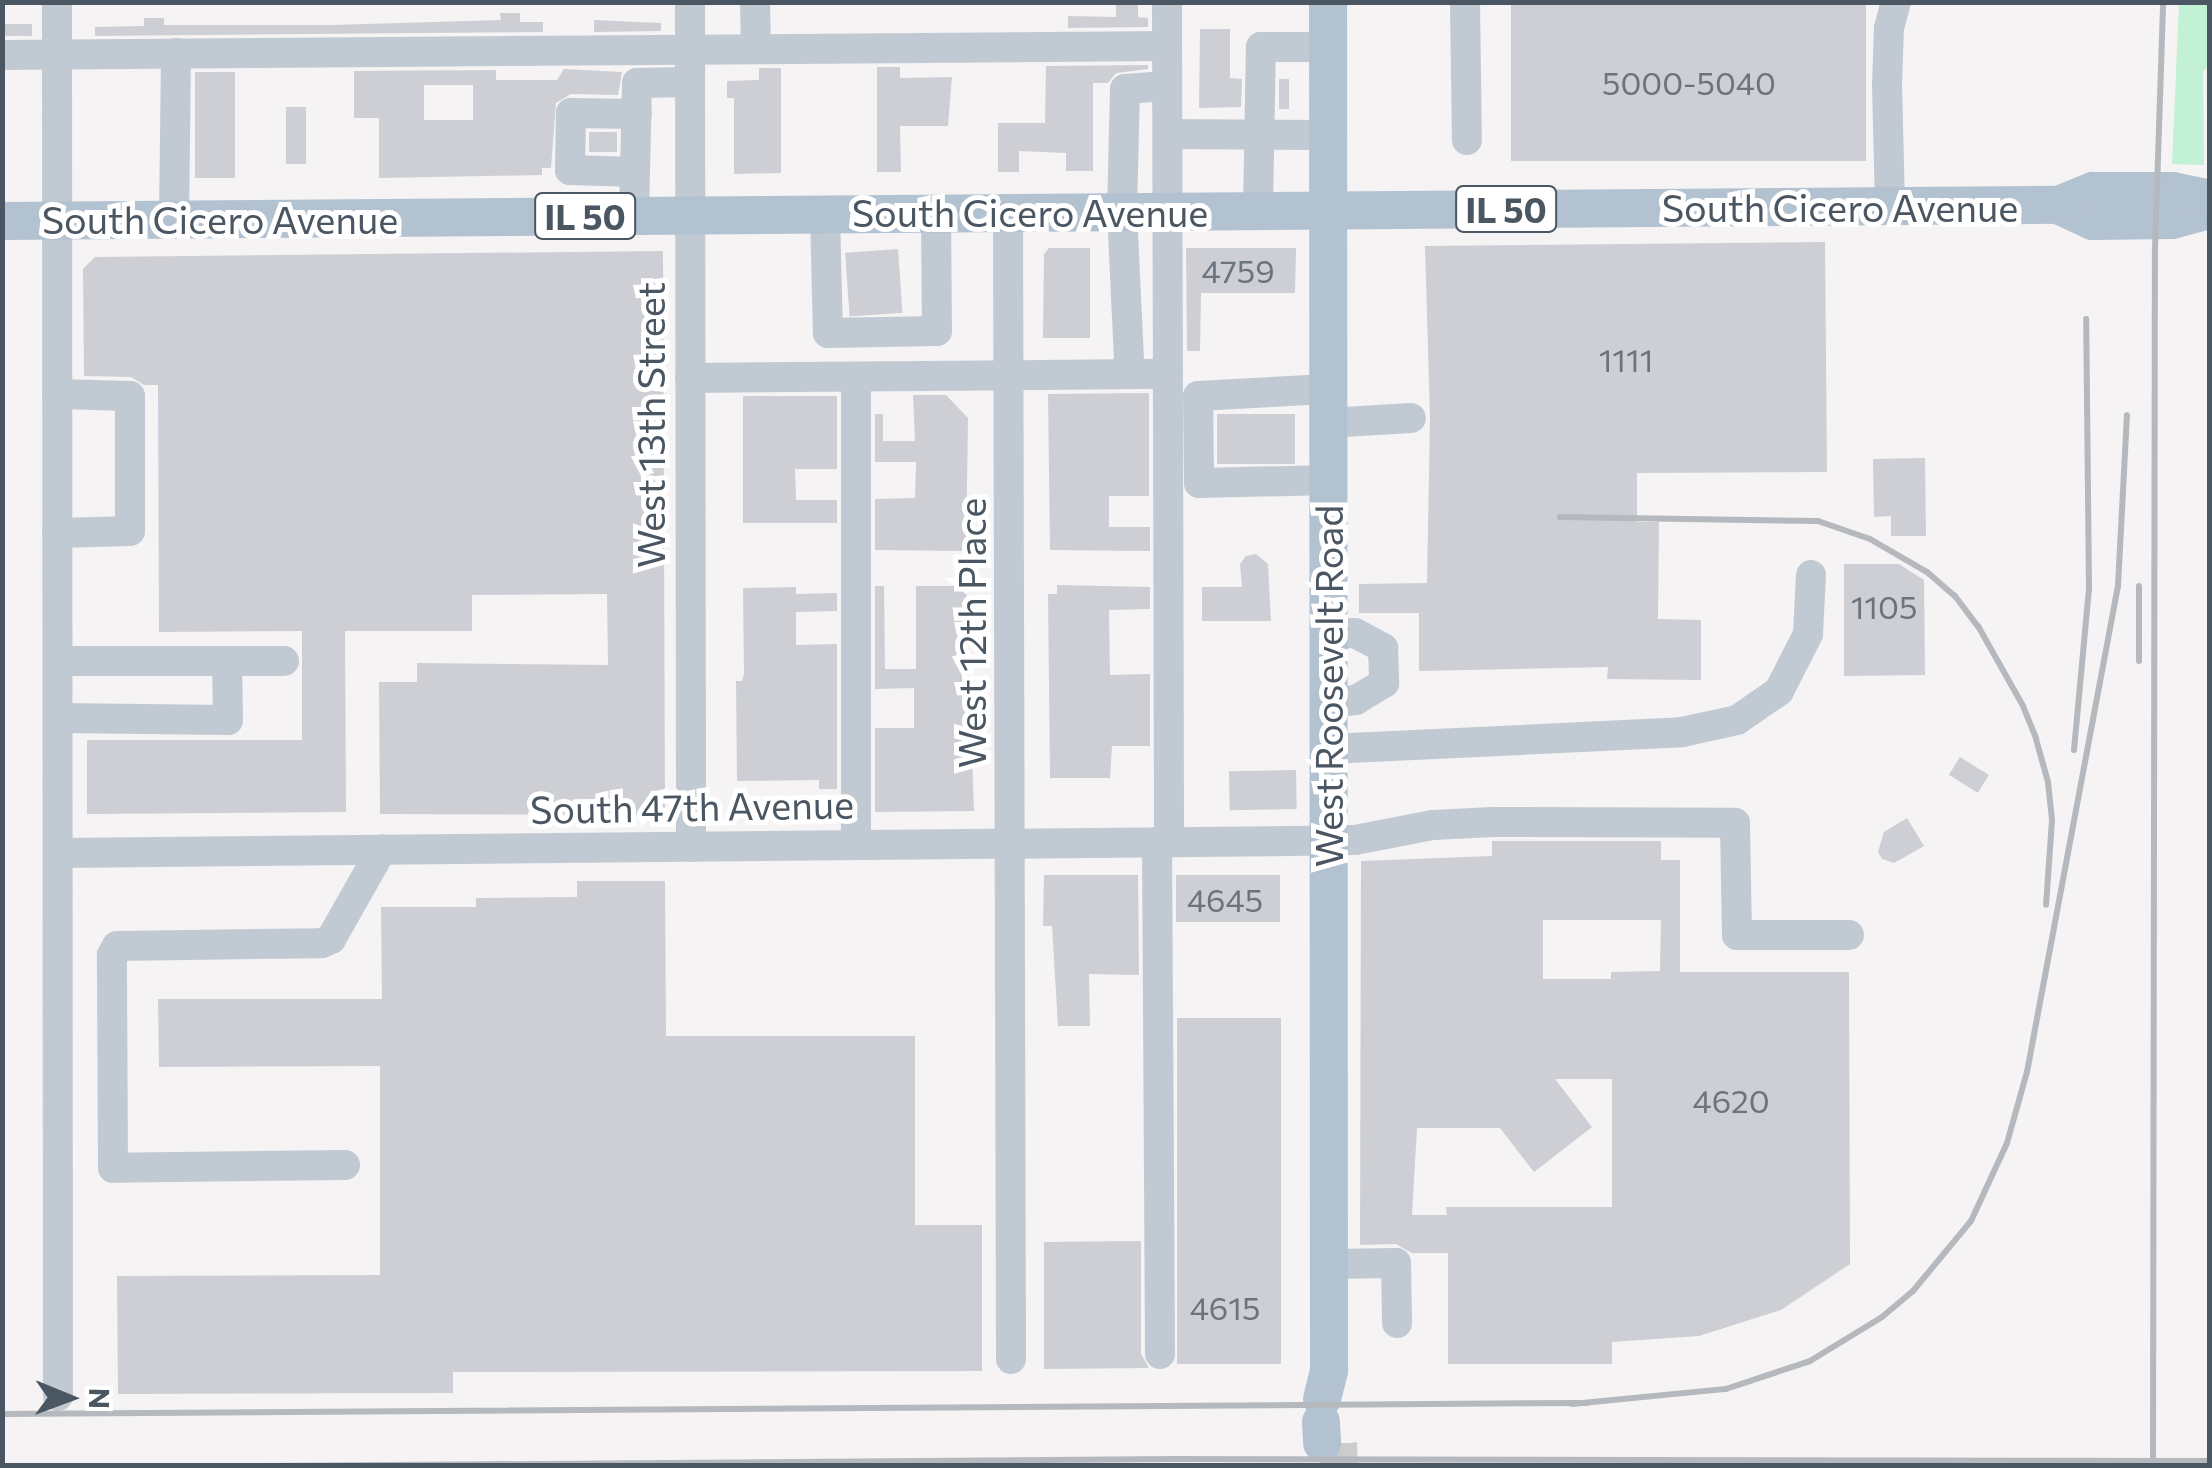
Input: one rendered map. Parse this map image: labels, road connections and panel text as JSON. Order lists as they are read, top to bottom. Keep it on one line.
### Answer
{"streets":{"main road":["South Cicero Avenue","IL 50","West Roosevelt Road"],"street":["West 13th Street","West 12th Place","South 47th Avenue"]},"crossings":[["South Cicero Avenue","West 13th Street"],["South Cicero Avenue","West 12th Place"],["South Cicero Avenue","West Roosevelt Road"],["West 13th Street","South 47th Avenue"],["West 12th Place","South 47th Avenue"],["West Roosevelt Road","South 47th Avenue"]],"house_numbers":["5000-5040","4759","1111","1105","4645","4620","4615"],"north":"right"}
